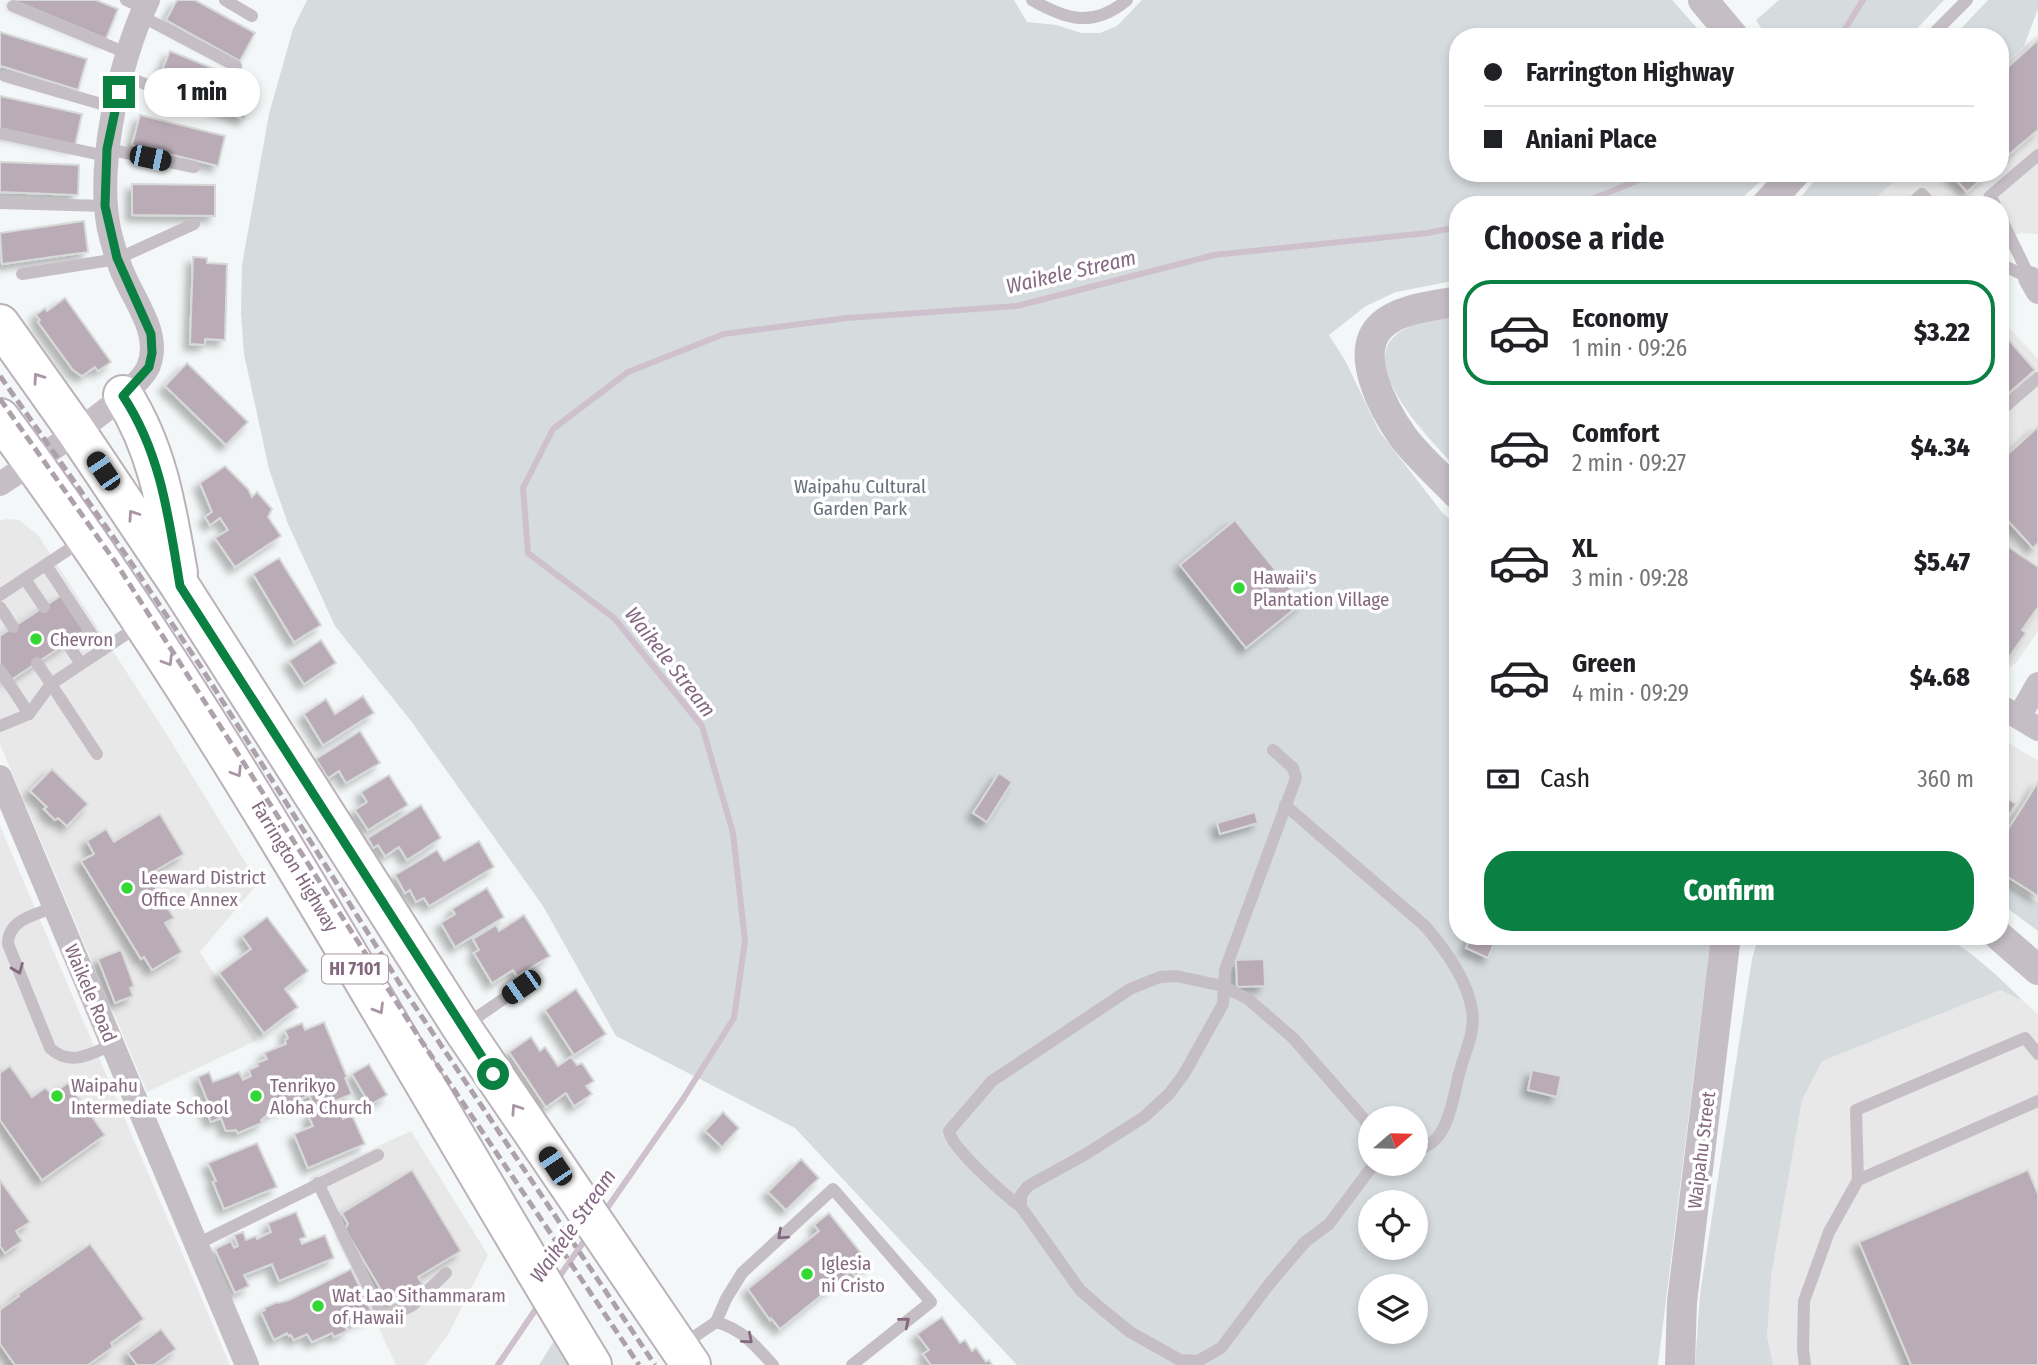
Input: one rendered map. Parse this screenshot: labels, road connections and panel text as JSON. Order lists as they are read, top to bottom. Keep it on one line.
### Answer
{"streets":{"main road":["Farrington Highway","HI 7101"],"street":["Waikele Road","Waipahu Street"]},"water":["Waikele Stream"],"parks":["Waipahu Cultural Garden Park"],"places":["Hawaii's Plantation Village","Chevron","Leeward District Office Annex","Waipahu Intermediate School","Tenrikyo Aloha Church","Iglesia ni Cristo","Wat Lao Sithammaram of Hawaii"],"north":"right","page":{"banner":["Farrington Highway","Aniani Place"],"bubble":"1 min","heading":"Choose a ride","list":[{"name":"Economy","note":"1 min · 09:26","value":"$3.22"},{"name":"Comfort","note":"2 min · 09:27","value":"$4.34"},{"name":"XL","note":"3 min · 09:28","value":"$5.47"},{"name":"Green","note":"4 min · 09:29","value":"$4.68"}],"pay":["Cash","360 m"],"buttons":"Confirm"}}
